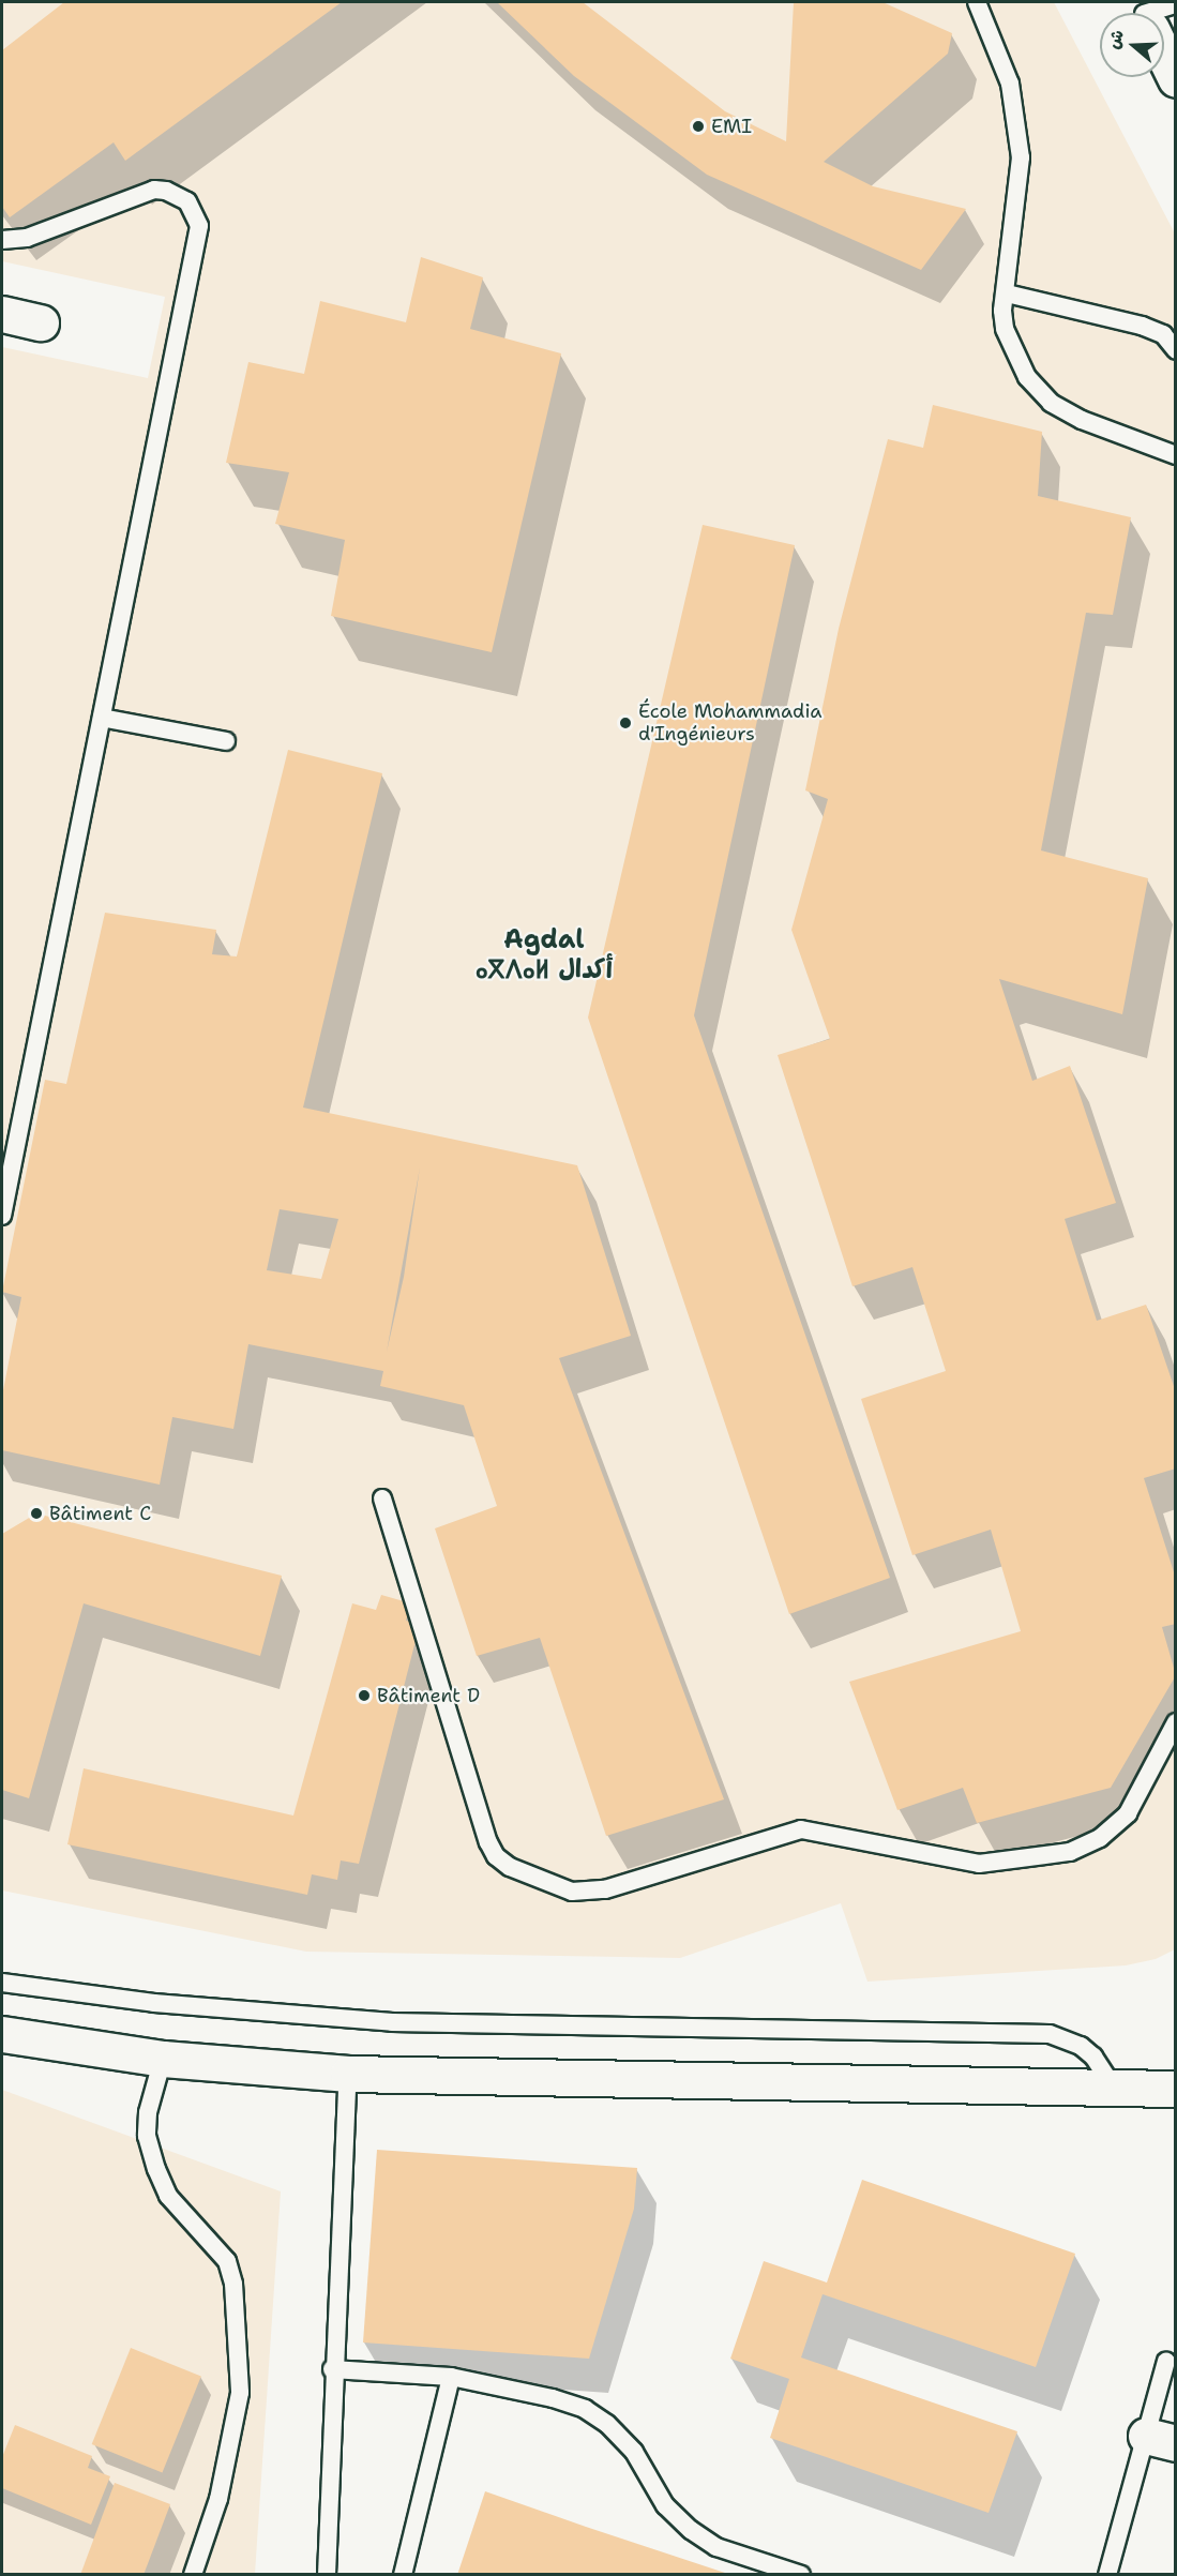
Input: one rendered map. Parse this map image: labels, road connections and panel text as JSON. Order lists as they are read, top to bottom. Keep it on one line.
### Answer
{"districts":["Agdal ⴰⴳⴷⴰⵍ أكدال"],"places":["EMI","École Mohammadia d'Ingénieurs","Bâtiment C","Bâtiment D"],"north":"left"}
